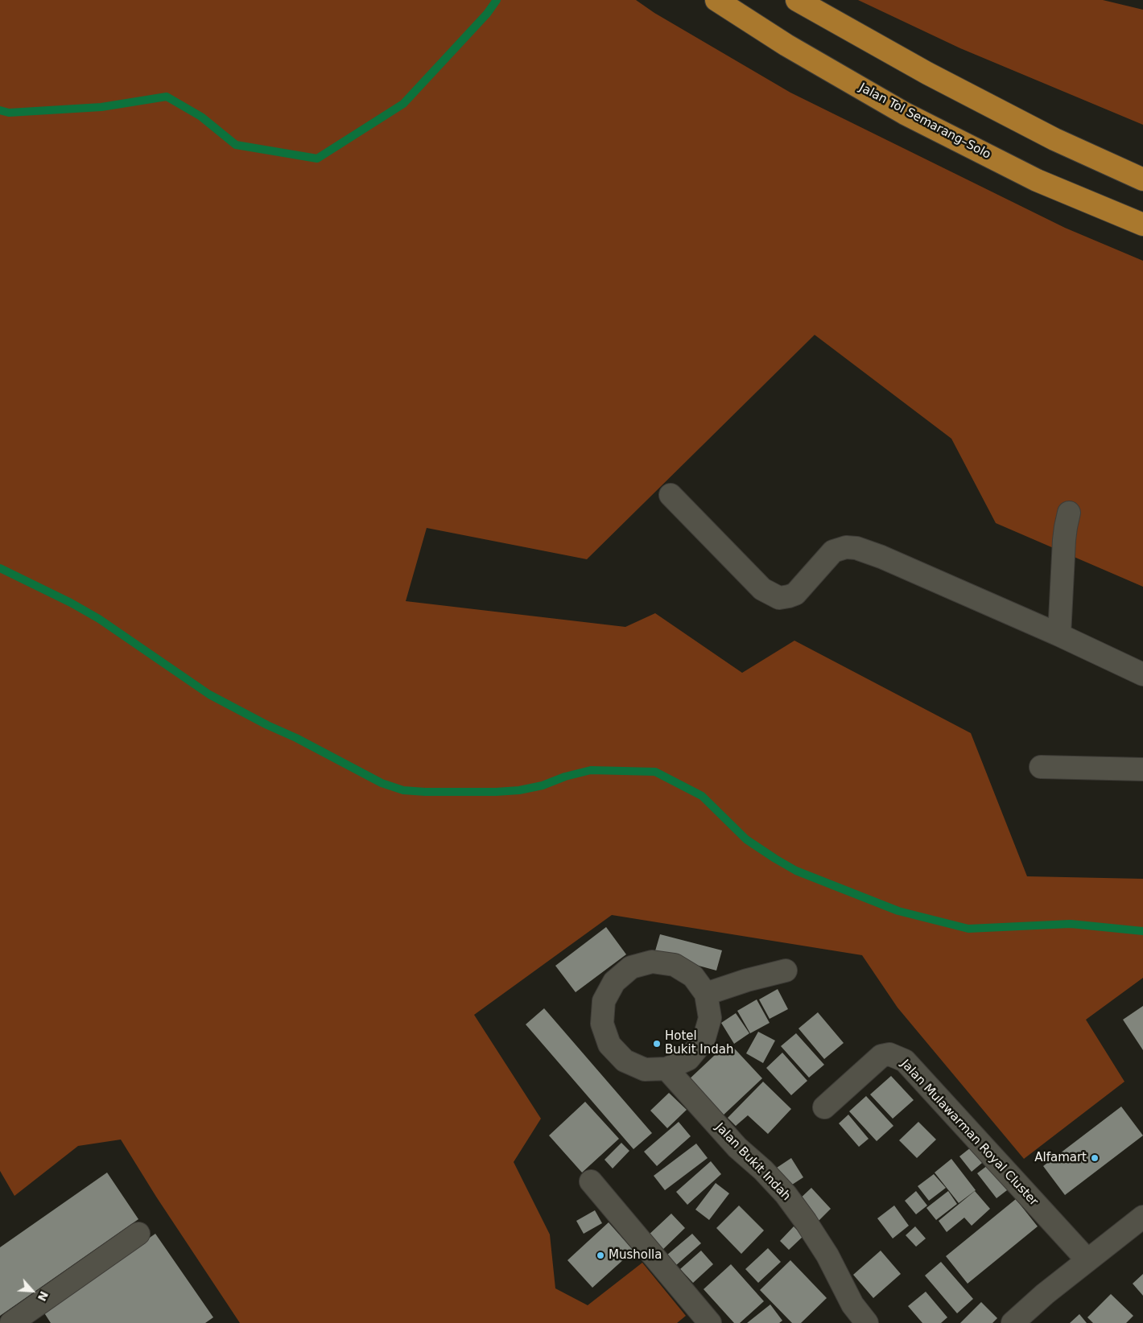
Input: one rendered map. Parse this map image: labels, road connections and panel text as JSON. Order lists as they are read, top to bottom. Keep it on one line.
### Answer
{"streets":{"highway":["Jalan Tol Semarang–Solo"],"street":["Jalan Mulawarman Royal Cluster","Jalan Bukit Indah"]},"places":["Hotel Bukit Indah","Alfamart","Musholla"],"north":"bottom right"}
